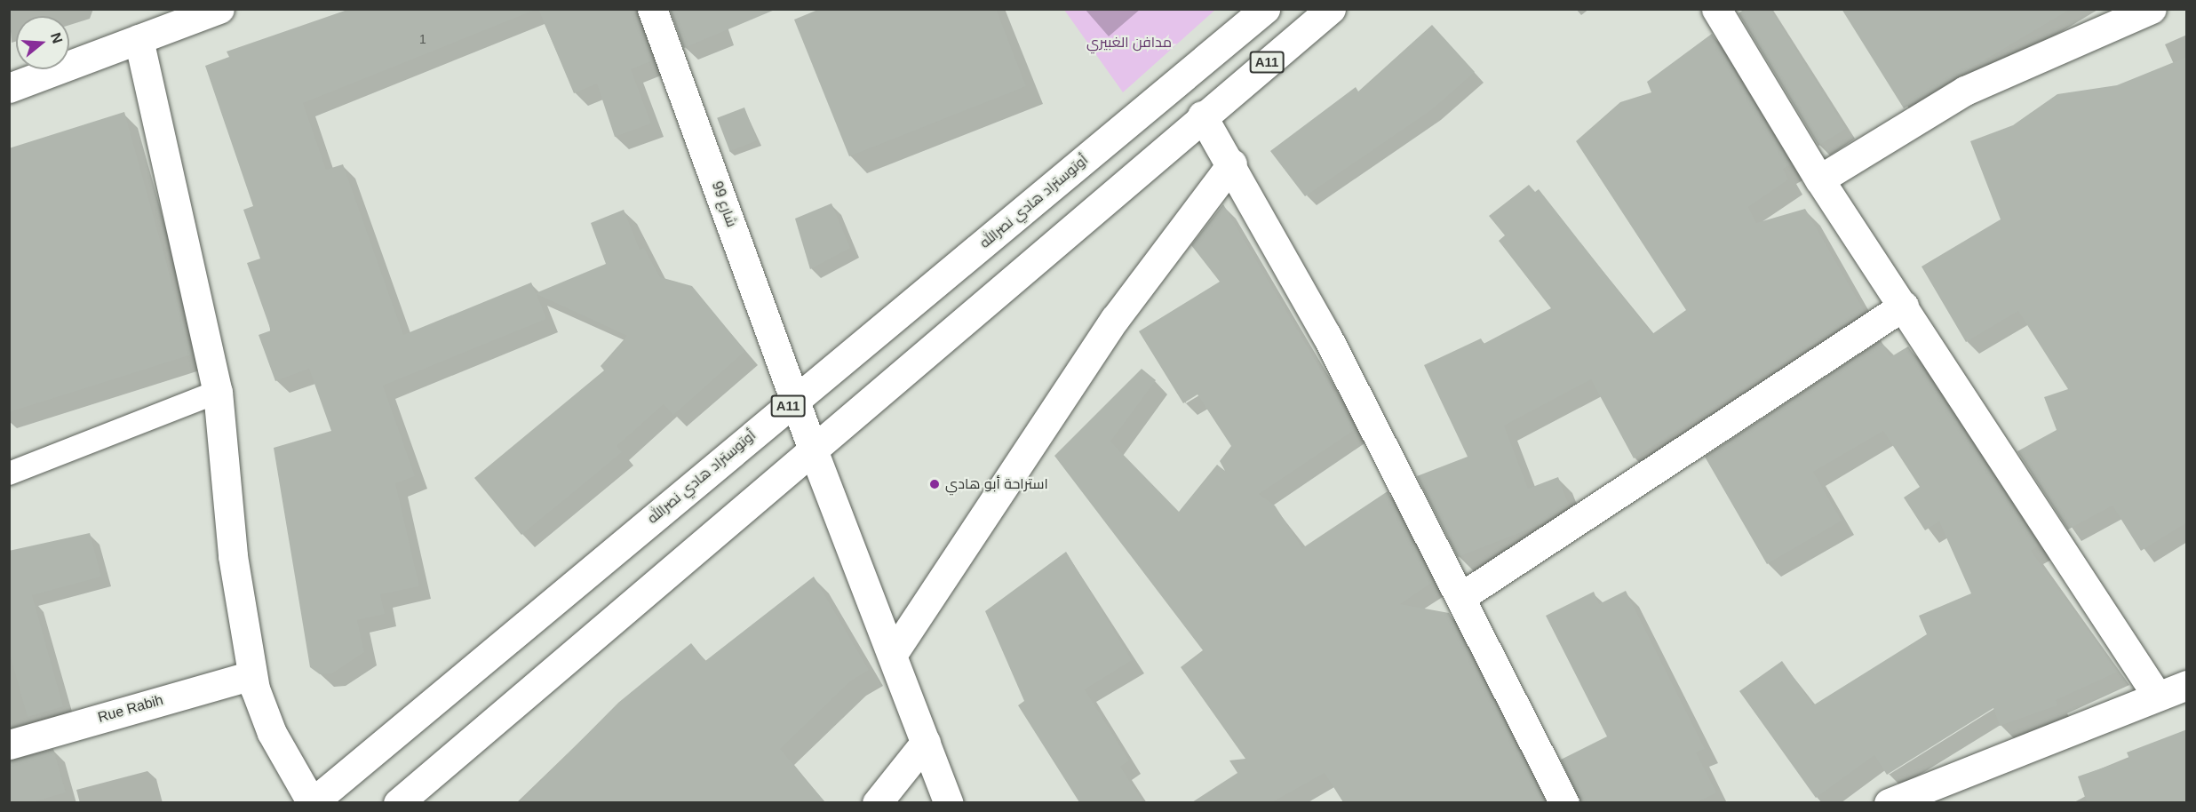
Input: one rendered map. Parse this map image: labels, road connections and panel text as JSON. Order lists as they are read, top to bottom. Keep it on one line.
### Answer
{"streets":{"main road":["A11","أوتوستراد هادي نصرالله","شارع 99","Rue Rabih"]},"crossings":[["A11","شارع 99"],["أوتوستراد هادي نصرالله","شارع 99"]],"parks":["مدافن الغبيري"],"places":["استراحة أبو هادي"],"house_numbers":["1"],"north":"right"}
